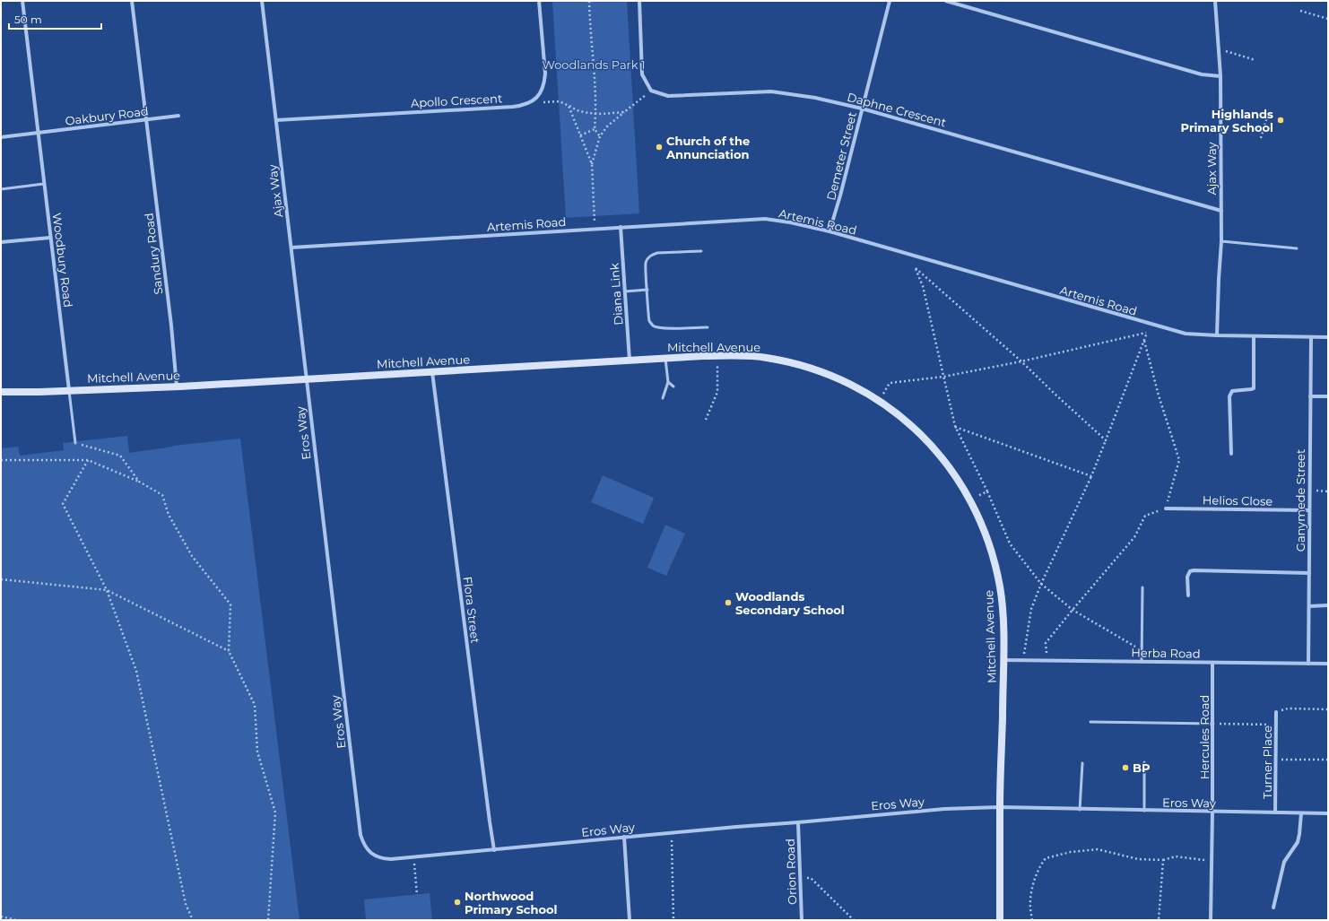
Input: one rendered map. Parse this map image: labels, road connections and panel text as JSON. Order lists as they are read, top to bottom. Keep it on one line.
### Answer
{"streets":{"street":["Apollo Crescent","Daphne Crescent","Oakbury Road","Demeter Street","Ajax Way","Artemis Road","Sandury Road","Woodbury Road","Diana Link","Mitchell Avenue","Eros Way","Helios Close","Ganymede Street","Flora Street","Herba Road","Hercules Road","Turner Place","Orion Road"]},"crossings":[["Apollo Crescent","Ajax Way"],["Daphne Crescent","Demeter Street"],["Daphne Crescent","Ajax Way"],["Oakbury Road","Sandury Road"],["Oakbury Road","Woodbury Road"],["Demeter Street","Artemis Road"],["Ajax Way","Artemis Road"],["Ajax Way","Mitchell Avenue"],["Ajax Way","Eros Way"],["Artemis Road","Diana Link"],["Artemis Road","Ganymede Street"],["Sandury Road","Mitchell Avenue"],["Woodbury Road","Mitchell Avenue"],["Diana Link","Mitchell Avenue"],["Mitchell Avenue","Eros Way"],["Mitchell Avenue","Flora Street"],["Mitchell Avenue","Herba Road"],["Eros Way","Flora Street"],["Eros Way","Hercules Road"],["Eros Way","Turner Place"],["Eros Way","Orion Road"],["Helios Close","Ganymede Street"],["Ganymede Street","Herba Road"],["Herba Road","Hercules Road"]],"parks":["Woodlands Park 1"],"places":["Highlands Primary School","Church of the Annunciation","Woodlands Secondary School","BP","Northwood Primary School"],"scale_bar":"50 m"}
